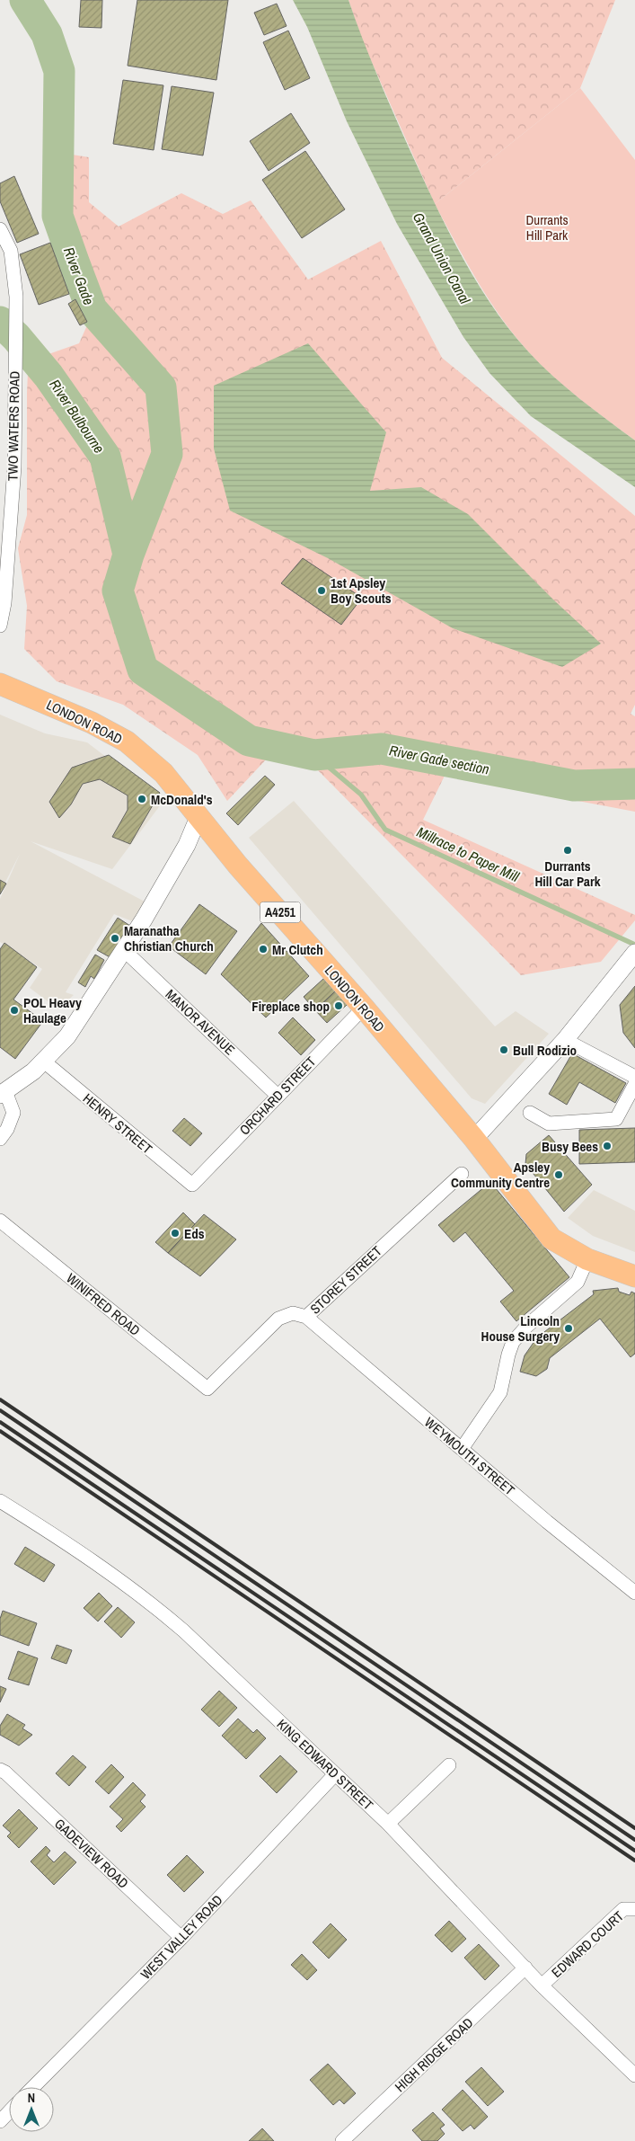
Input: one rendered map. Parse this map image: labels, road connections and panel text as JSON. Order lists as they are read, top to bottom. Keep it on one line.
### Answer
{"streets":{"main road":["LONDON ROAD","A4251"],"street":["TWO WATERS ROAD","MANOR AVENUE","ORCHARD STREET","HENRY STREET","STOREY STREET","WINIFRED ROAD","WEYMOUTH STREET","KING EDWARD STREET","GADEVIEW ROAD","WEST VALLEY ROAD","EDWARD COURT","HIGH RIDGE ROAD"]},"crossings":[["LONDON ROAD","ORCHARD STREET"],["MANOR AVENUE","ORCHARD STREET"],["ORCHARD STREET","HENRY STREET"],["STOREY STREET","WINIFRED ROAD"],["STOREY STREET","WEYMOUTH STREET"],["KING EDWARD STREET","WEST VALLEY ROAD"],["KING EDWARD STREET","EDWARD COURT"],["KING EDWARD STREET","HIGH RIDGE ROAD"],["GADEVIEW ROAD","WEST VALLEY ROAD"]],"water":["Grand Union Canal","River Gade","River Bulbourne","River Gade section","Millrace to Paper Mill"],"parks":["Durrants Hill Park"],"places":["1st Apsley Boy Scouts","McDonald's","Durrants Hill Car Park","Maranatha Christian Church","Mr Clutch","Fireplace shop","POL Heavy Haulage","Bull Rodizio","Busy Bees","Apsley Community Centre","Eds","Lincoln House Surgery"],"north":"top"}
